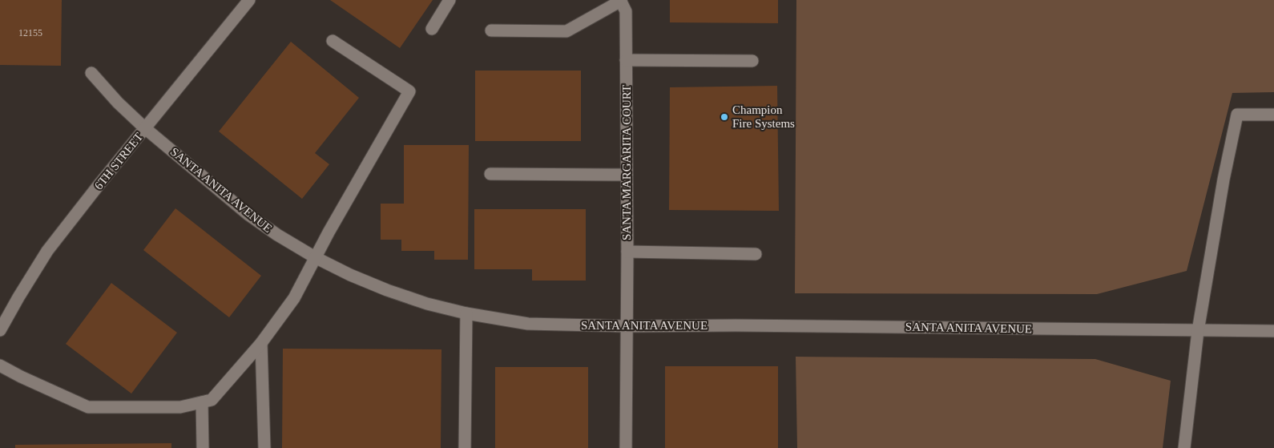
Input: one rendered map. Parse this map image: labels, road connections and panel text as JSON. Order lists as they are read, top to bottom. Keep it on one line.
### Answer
{"streets":{"street":["6TH STREET","SANTA MARGARITA COURT","SANTA ANITA AVENUE"]},"crossings":[["6TH STREET","SANTA ANITA AVENUE"],["SANTA MARGARITA COURT","SANTA ANITA AVENUE"]],"places":["Champion Fire Systems"],"house_numbers":["12155"]}
